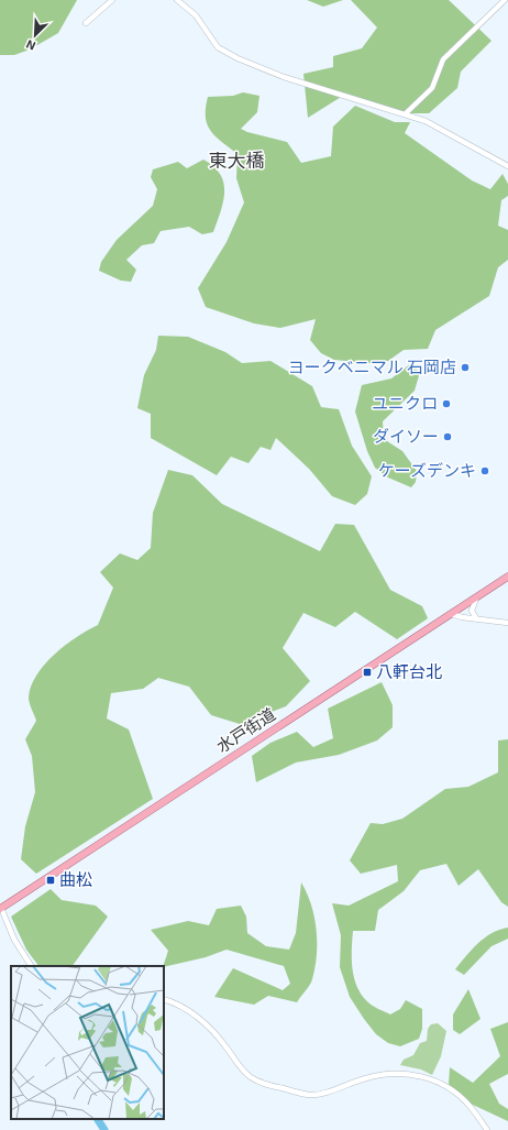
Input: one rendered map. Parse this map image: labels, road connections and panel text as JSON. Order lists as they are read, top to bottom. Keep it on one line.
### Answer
{"streets":{"highway":["水戸街道"]},"districts":["東大橋"],"places":{"other":["ヨークベニマル 石岡店","ユニクロ","ダイソー","ケーズデンキ"],"transit":["八軒台北","曲松"]},"north":"bottom left"}
